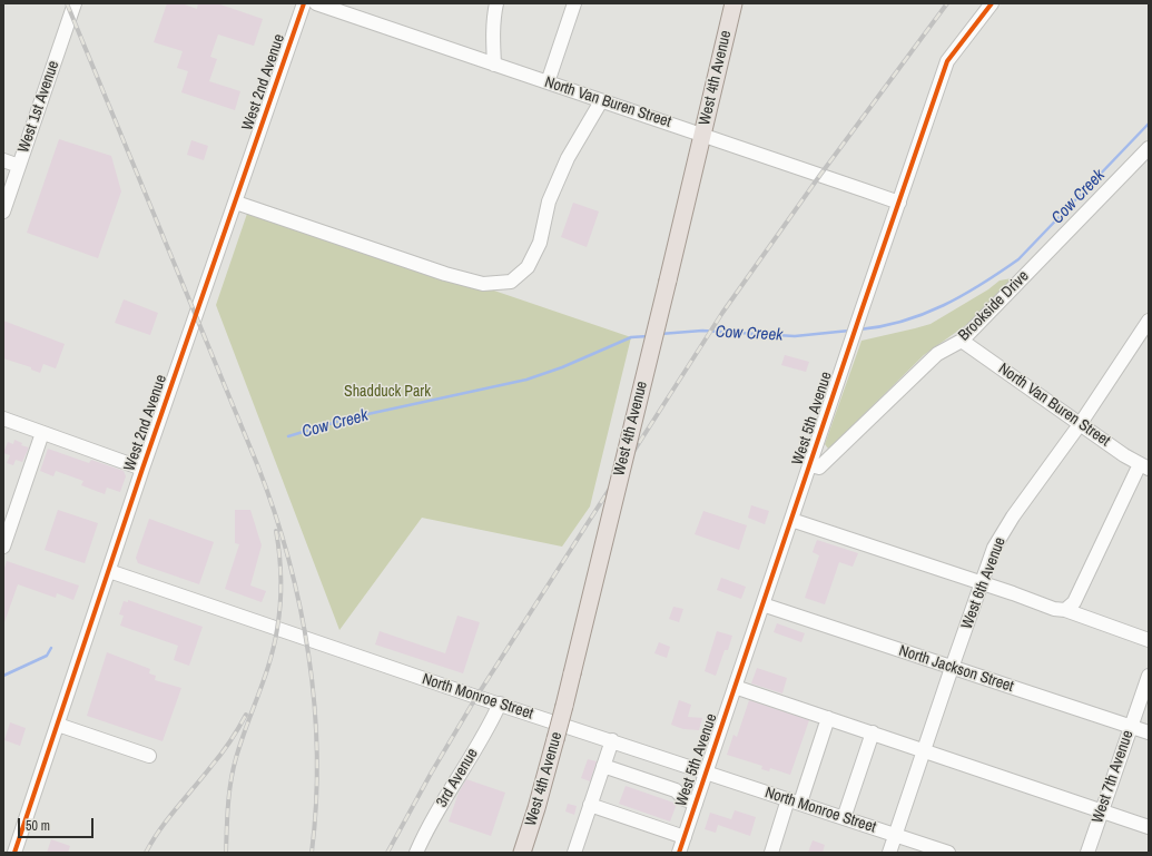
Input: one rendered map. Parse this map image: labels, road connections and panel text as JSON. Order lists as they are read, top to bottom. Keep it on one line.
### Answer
{"streets":{"main road":["West 4th Avenue"],"street":["West 2nd Avenue","North Van Buren Street","West 1st Avenue","Brookside Drive","West 5th Avenue","West 6th Avenue","North Jackson Street","North Monroe Street","West 7th Avenue","3rd Avenue"]},"crossings":[["West 4th Avenue","North Van Buren Street"],["West 2nd Avenue","North Monroe Street"],["North Van Buren Street","Brookside Drive"],["North Van Buren Street","West 5th Avenue"],["North Van Buren Street","West 6th Avenue"],["Brookside Drive","West 5th Avenue"],["West 5th Avenue","North Jackson Street"],["West 5th Avenue","North Monroe Street"],["West 6th Avenue","North Jackson Street"],["West 6th Avenue","North Monroe Street"],["North Jackson Street","West 7th Avenue"],["North Monroe Street","3rd Avenue"]],"water":["Cow Creek"],"parks":["Shadduck Park"],"scale_bar":"50 m"}
